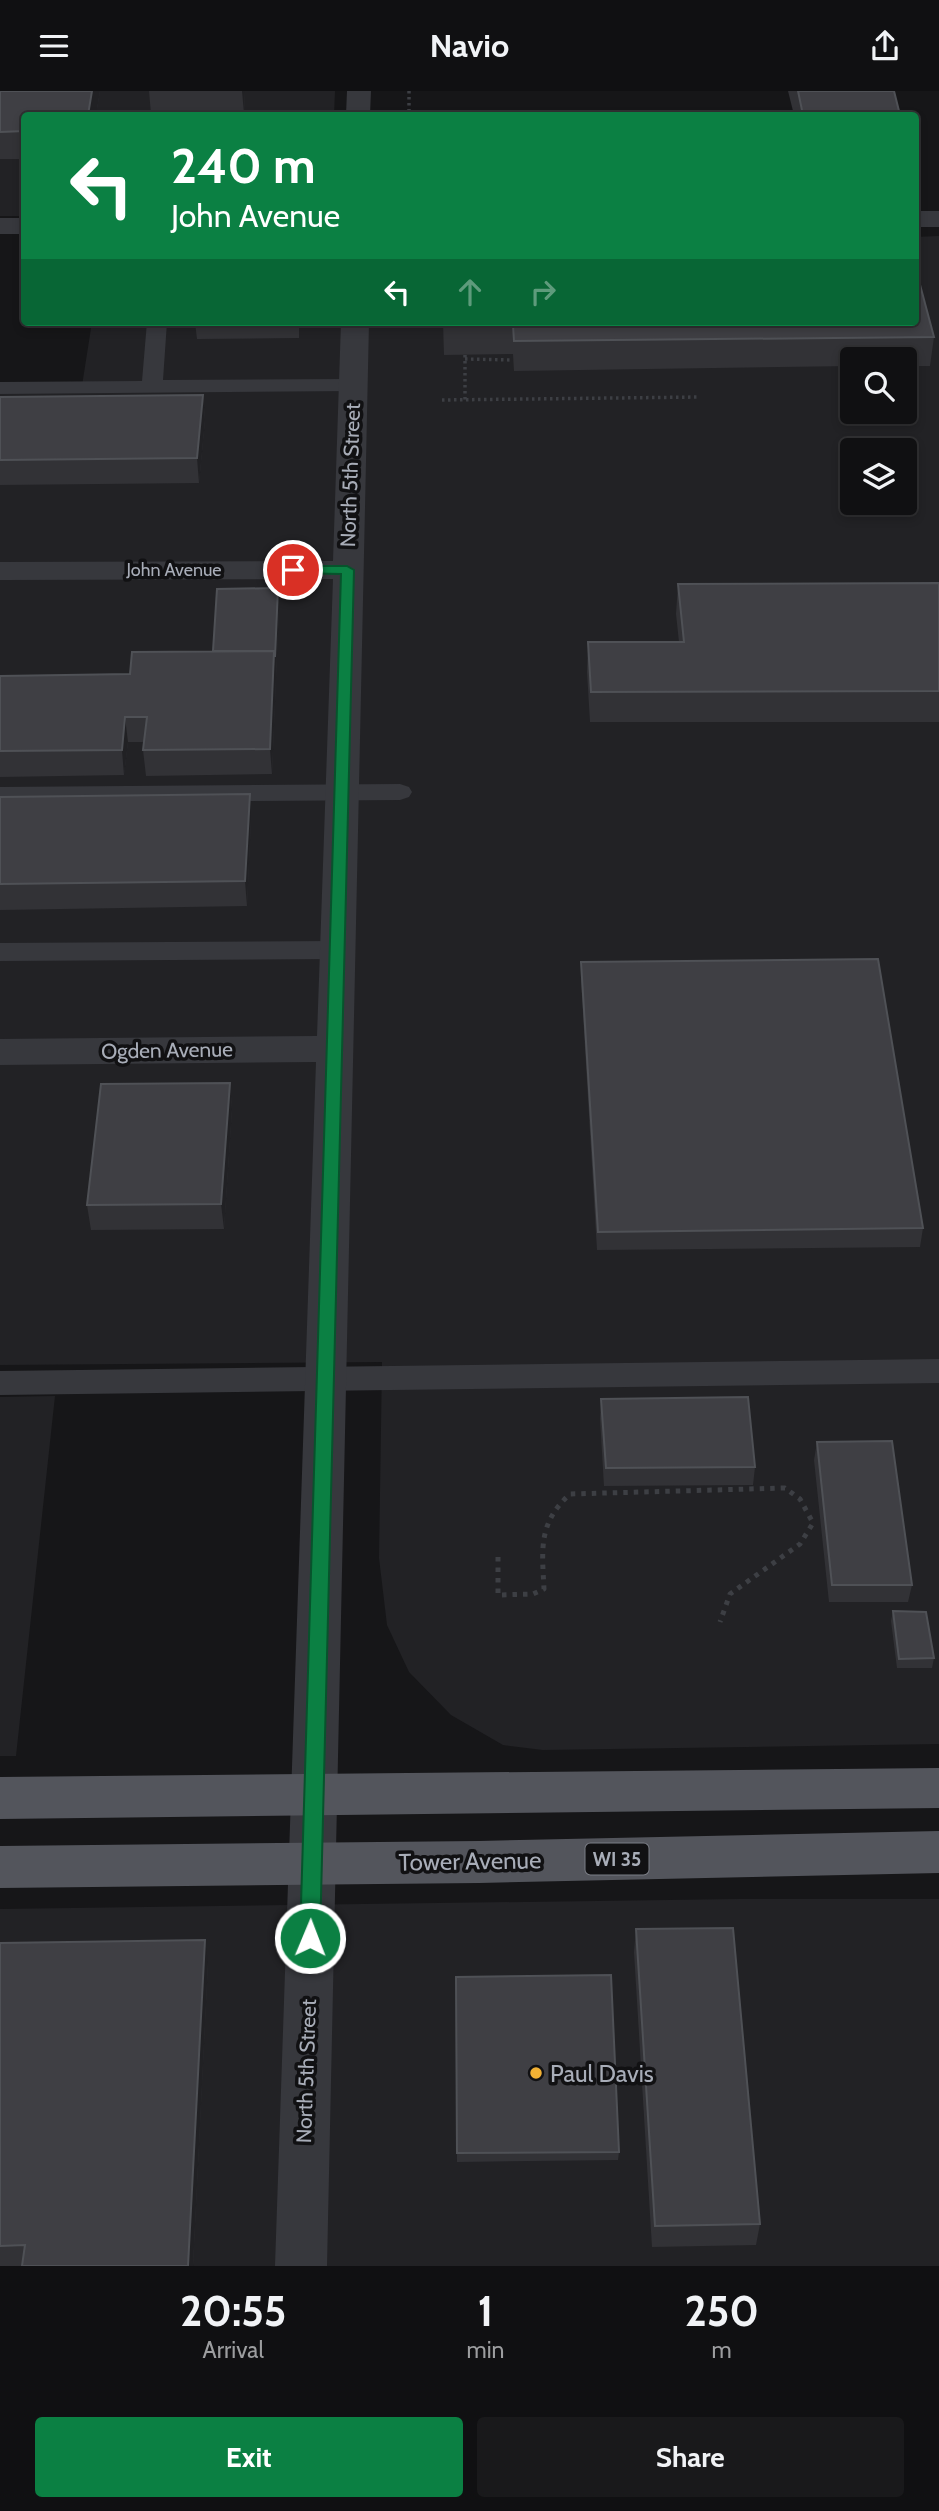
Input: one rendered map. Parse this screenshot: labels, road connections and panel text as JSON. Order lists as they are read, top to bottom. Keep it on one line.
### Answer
{"streets":{"main road":["WI 35","Tower Avenue"],"street":["North 5th Street","John Avenue","Ogden Avenue"]},"crossings":[["North 5th Street","John Avenue"],["North 5th Street","Ogden Avenue"],["North 5th Street","Tower Avenue"]],"places":["Paul Davis"],"page":{"header":"Navio","turn":["240 m","John Avenue"],"eta":["20:55","Arrival","1","min","250","m"],"buttons":["Exit","Share"]}}
